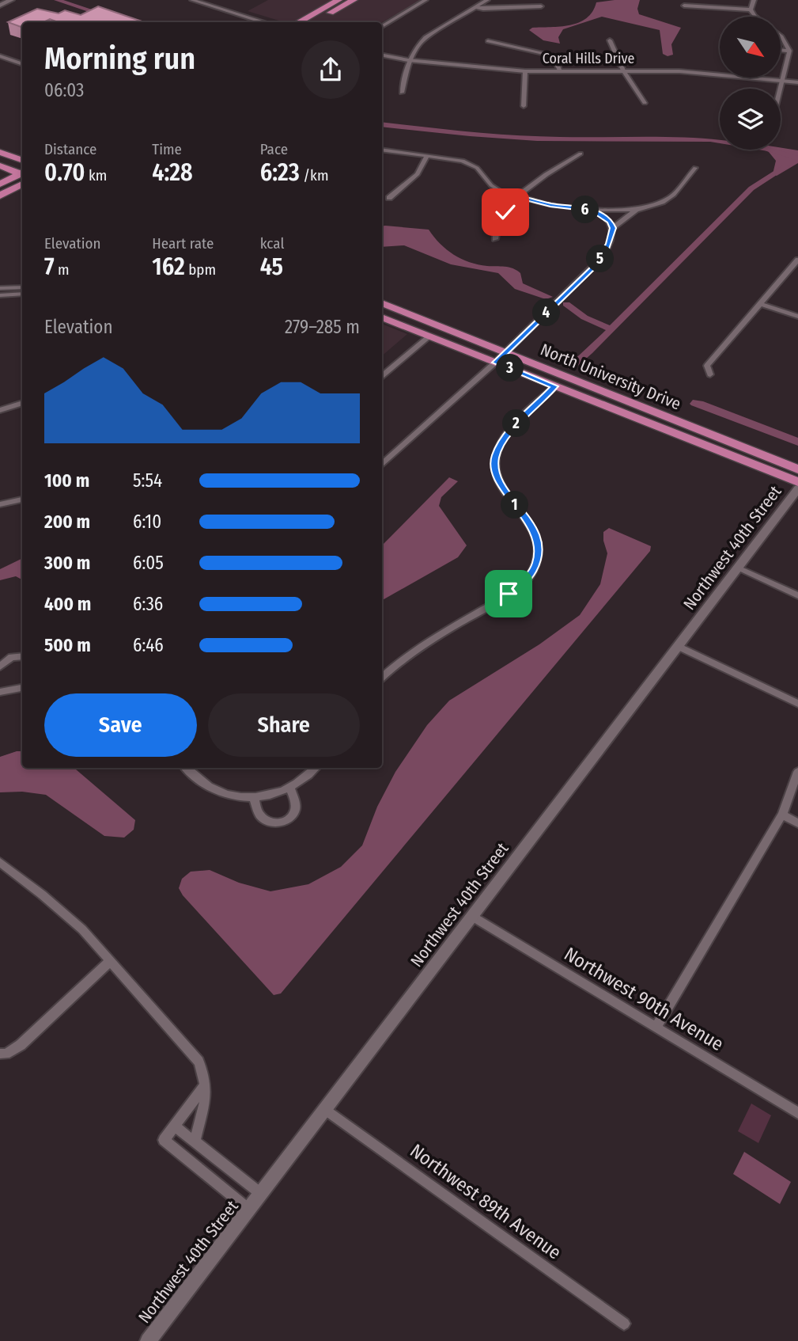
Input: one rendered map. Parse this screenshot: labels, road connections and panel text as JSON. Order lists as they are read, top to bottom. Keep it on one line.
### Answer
{"streets":{"main road":["North University Drive"],"street":["Coral Hills Drive","Northwest 40th Street","Northwest 90th Avenue","Northwest 89th Avenue"]},"crossings":[["Northwest 40th Street","Northwest 90th Avenue"],["Northwest 40th Street","Northwest 89th Avenue"]],"north":"bottom right","page":{"heading":["Morning run","06:03"],"stats":[["Distance","0.70 km"],["Time","4:28"],["Pace","6:23 /km"],["Elevation","7 m"],["Heart rate","162 bpm"],["kcal","45"]],"pins":["6","5","4","3","2","1"],"chart":["Elevation","279–285 m"],"list":[{"name":"100 m","note":"5:54"},{"name":"200 m","note":"6:10"},{"name":"300 m","note":"6:05"},{"name":"400 m","note":"6:36"},{"name":"500 m","note":"6:46"}],"buttons":["Save","Share"]}}
